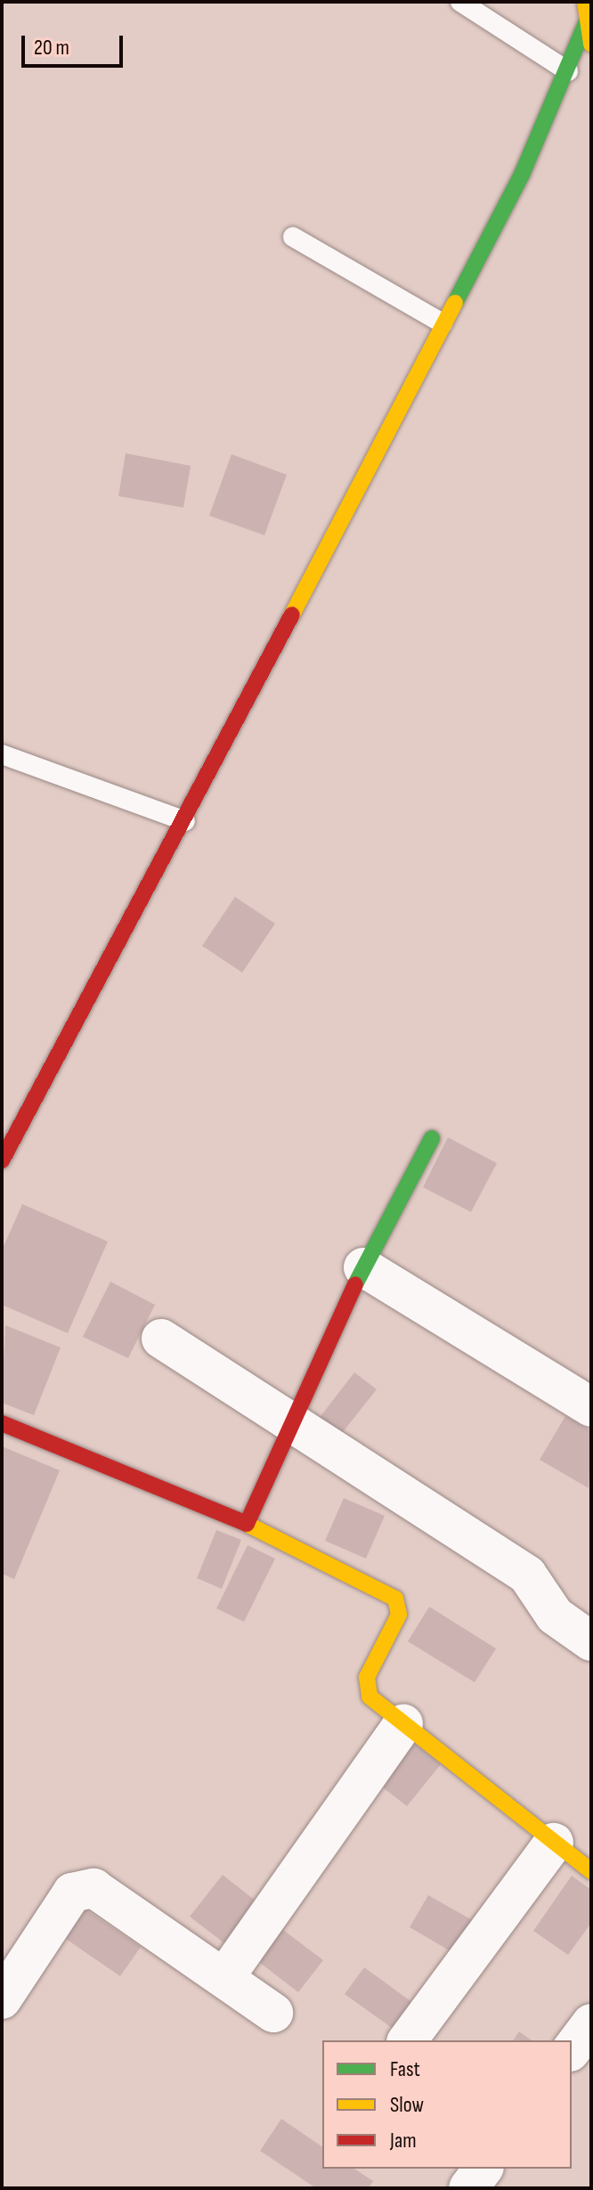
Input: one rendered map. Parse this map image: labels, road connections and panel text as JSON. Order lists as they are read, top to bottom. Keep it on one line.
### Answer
{"legend":["Fast","Slow","Jam"],"scale_bar":"20 m"}
